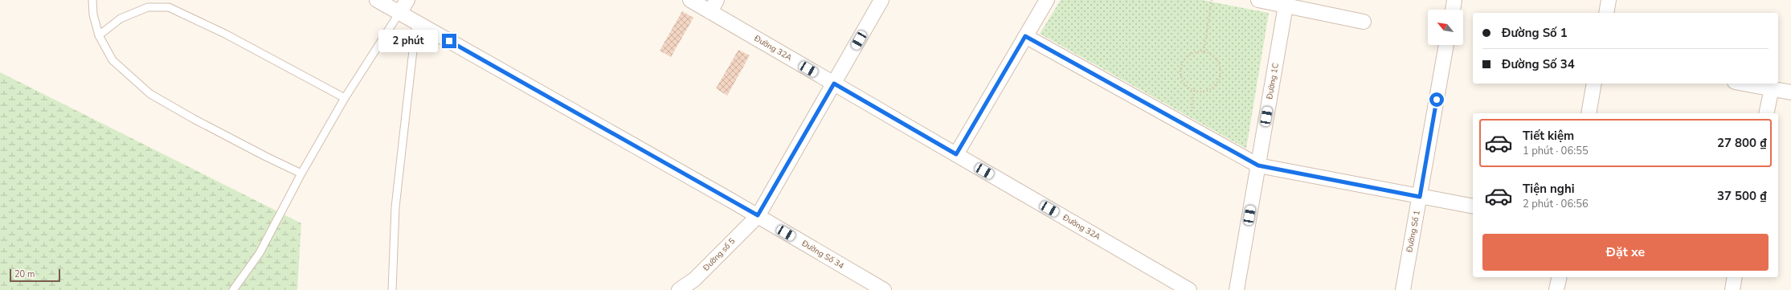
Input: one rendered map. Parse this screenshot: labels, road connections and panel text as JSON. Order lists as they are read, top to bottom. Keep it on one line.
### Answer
{"streets":{"street":["Đường 32A","Đường 1C","Đường Số 1","Đường số 5","Đường Số 34"]},"crossings":[["Đường số 5","Đường Số 34"]],"scale_bar":"20 m","north":"top left","page":{"banner":["Đường Số 1","Đường Số 34"],"bubble":"2 phút","list":[{"name":"Tiết kiệm","note":"1 phút · 06:55","value":"27 800 ₫"},{"name":"Tiện nghi","note":"2 phút · 06:56","value":"37 500 ₫"}],"buttons":"Đặt xe","scale":"20 m"}}
